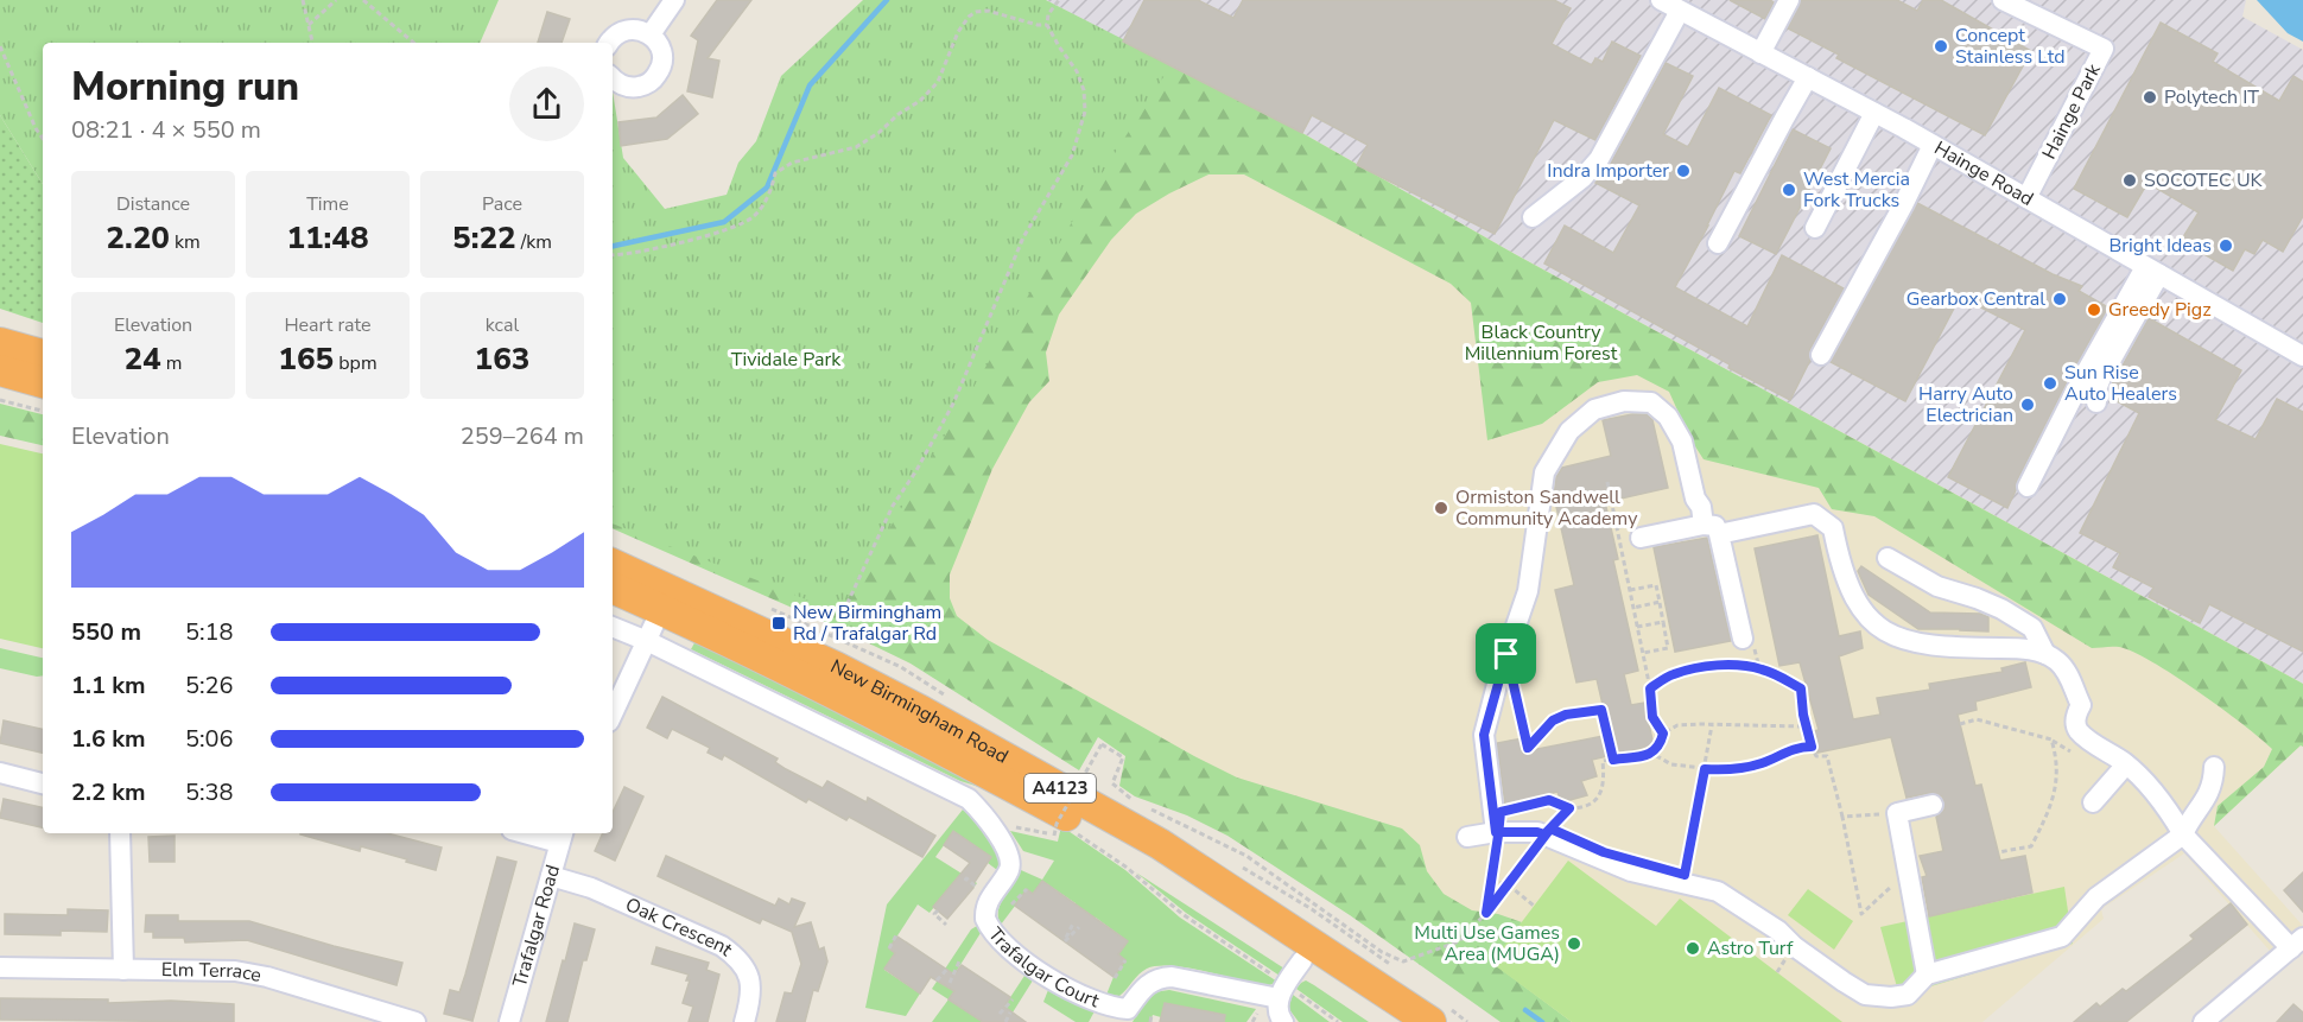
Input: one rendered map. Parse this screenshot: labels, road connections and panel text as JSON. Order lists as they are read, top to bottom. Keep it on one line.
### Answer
{"streets":{"highway":["New Birmingham Road","A4123"],"street":["Hainge Park","Hainge Road","Trafalgar Road","Oak Crescent","Trafalgar Court","Elm Terrace"]},"crossings":[["Hainge Park","Hainge Road"],["New Birmingham Road","Trafalgar Court"],["Trafalgar Road","Oak Crescent"]],"parks":["Black Country Millennium Forest","Tividale Park"],"places":{"other":["Concept Stainless Ltd","Polytech IT","Indra Importer","SOCOTEC UK","West Mercia Fork Trucks","Bright Ideas","Gearbox Central","Greedy Pigz","Sun Rise Auto Healers","Harry Auto Electrician","Ormiston Sandwell Community Academy","Multi Use Games Area (MUGA)","Astro Turf"],"transit":["New Birmingham Rd / Trafalgar Rd"]},"page":{"heading":["Morning run","08:21 · 4 × 550 m"],"stats":[["Distance","2.20 km"],["Time","11:48"],["Pace","5:22 /km"],["Elevation","24 m"],["Heart rate","165 bpm"],["kcal","163"]],"chart":["Elevation","259–264 m"],"list":[{"name":"550 m","note":"5:18"},{"name":"1.1 km","note":"5:26"},{"name":"1.6 km","note":"5:06"},{"name":"2.2 km","note":"5:38"}]}}
